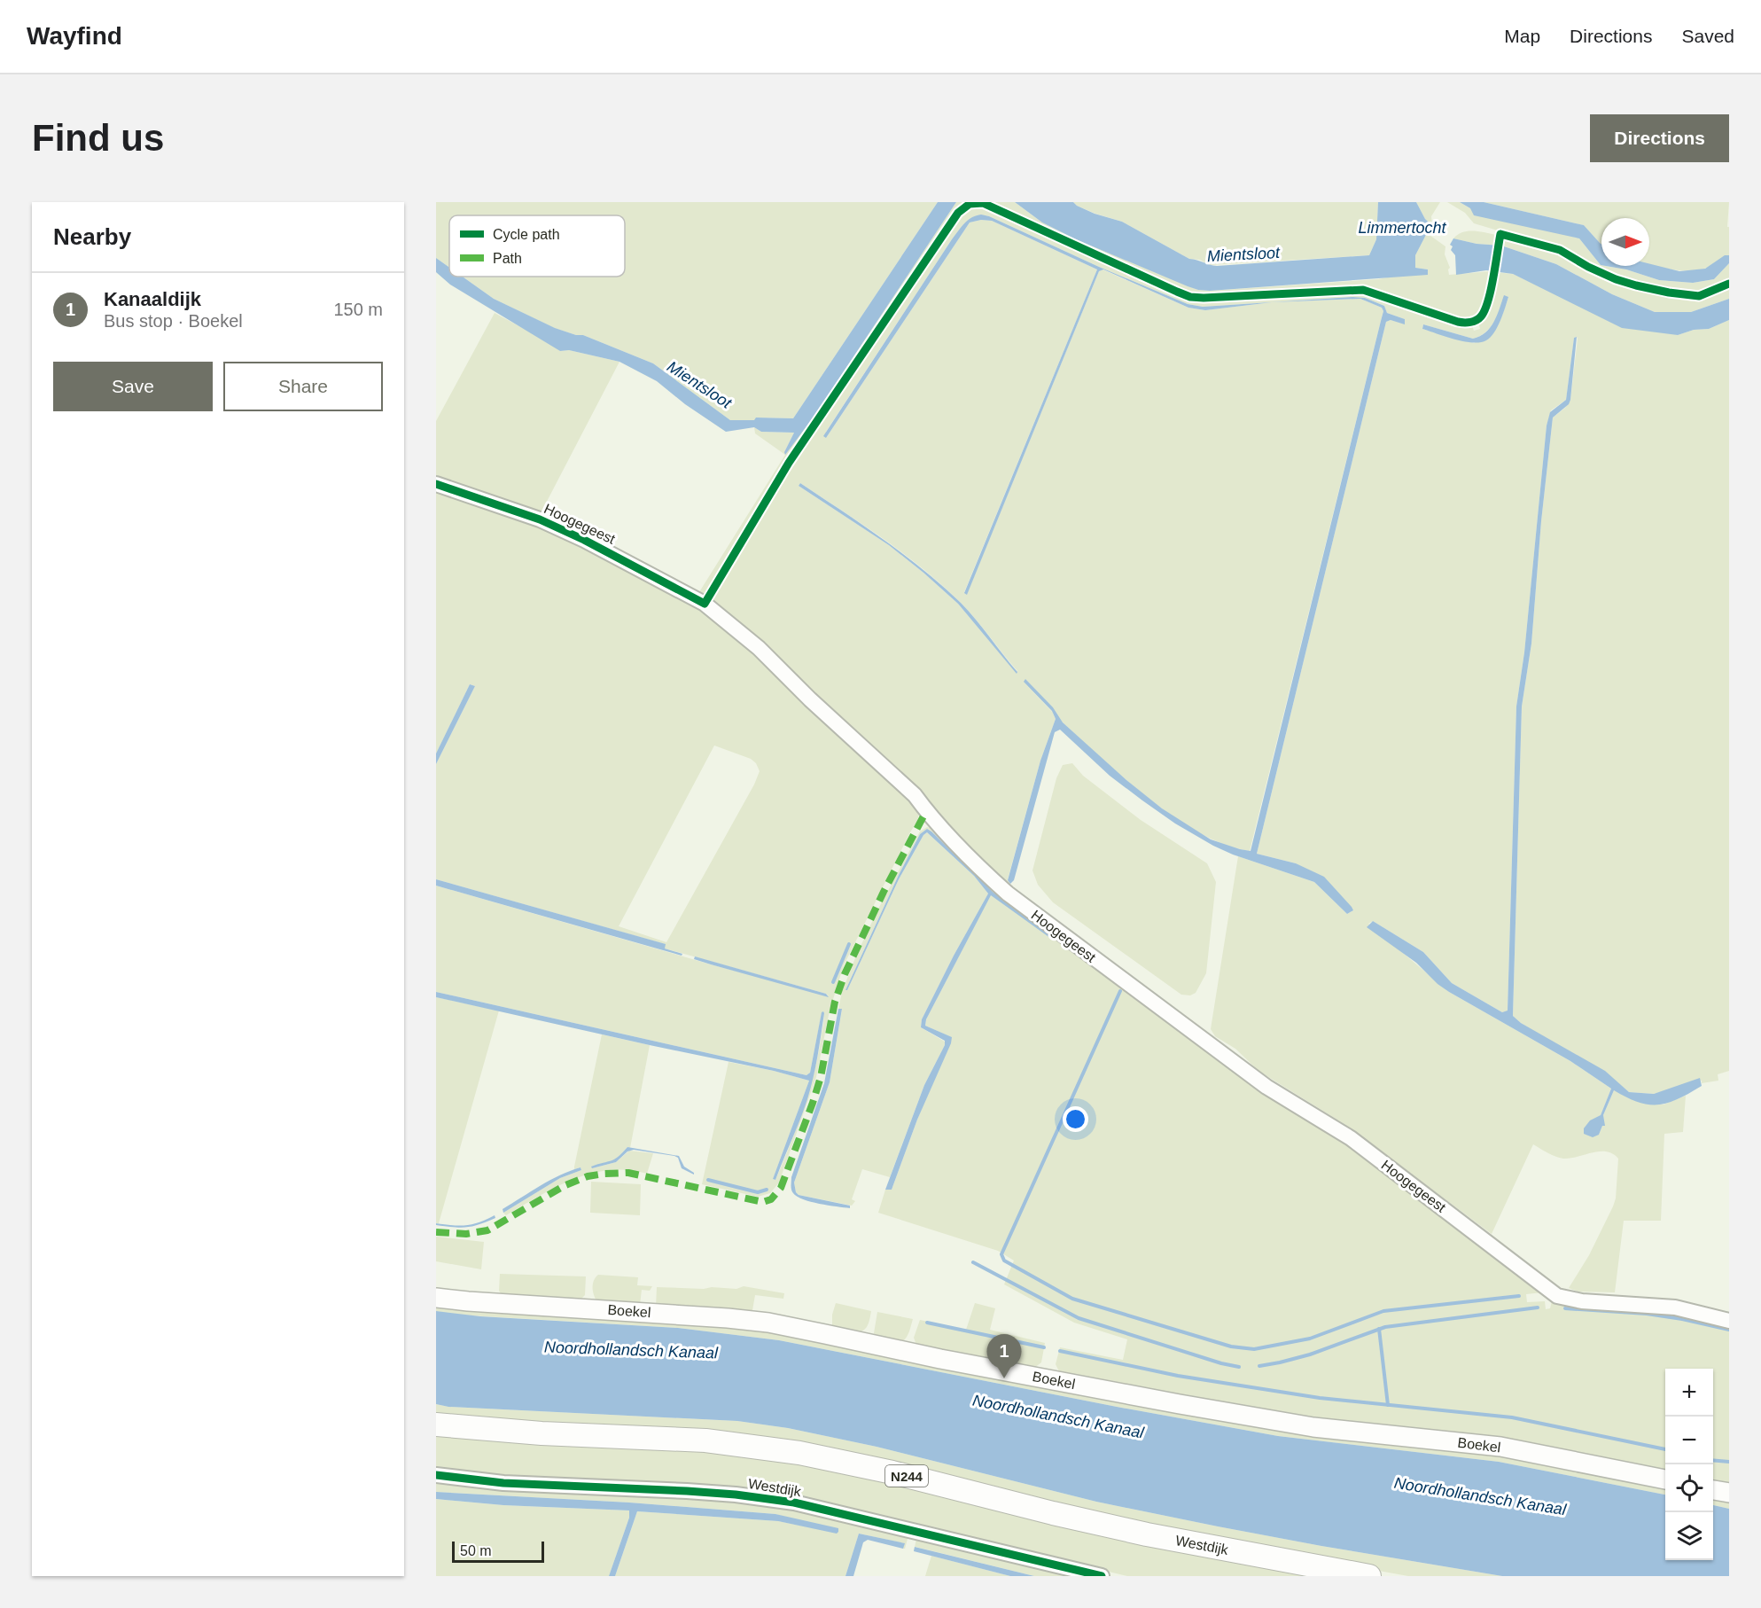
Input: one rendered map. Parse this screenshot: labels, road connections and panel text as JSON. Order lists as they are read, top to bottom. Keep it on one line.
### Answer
{"streets":{"main road":["N244","Westdijk"],"street":["Hoogegeest","Boekel"]},"water":["Limmertocht","Mientsloot","Noordhollandsch Kanaal"],"legend":["Cycle path","Path"],"scale_bar":"50 m","north":"right","page":{"header":"Wayfind","nav":["Map","Directions","Saved"],"buttons":["Directions",["Save","Share"]],"title":"Find us","heading":"Nearby","list":[{"mark":"1","name":"Kanaaldijk","note":"Bus stop · Boekel","value":"150 m"}],"pins":"1","map_buttons":["+","−"],"scale":"50 m"}}
